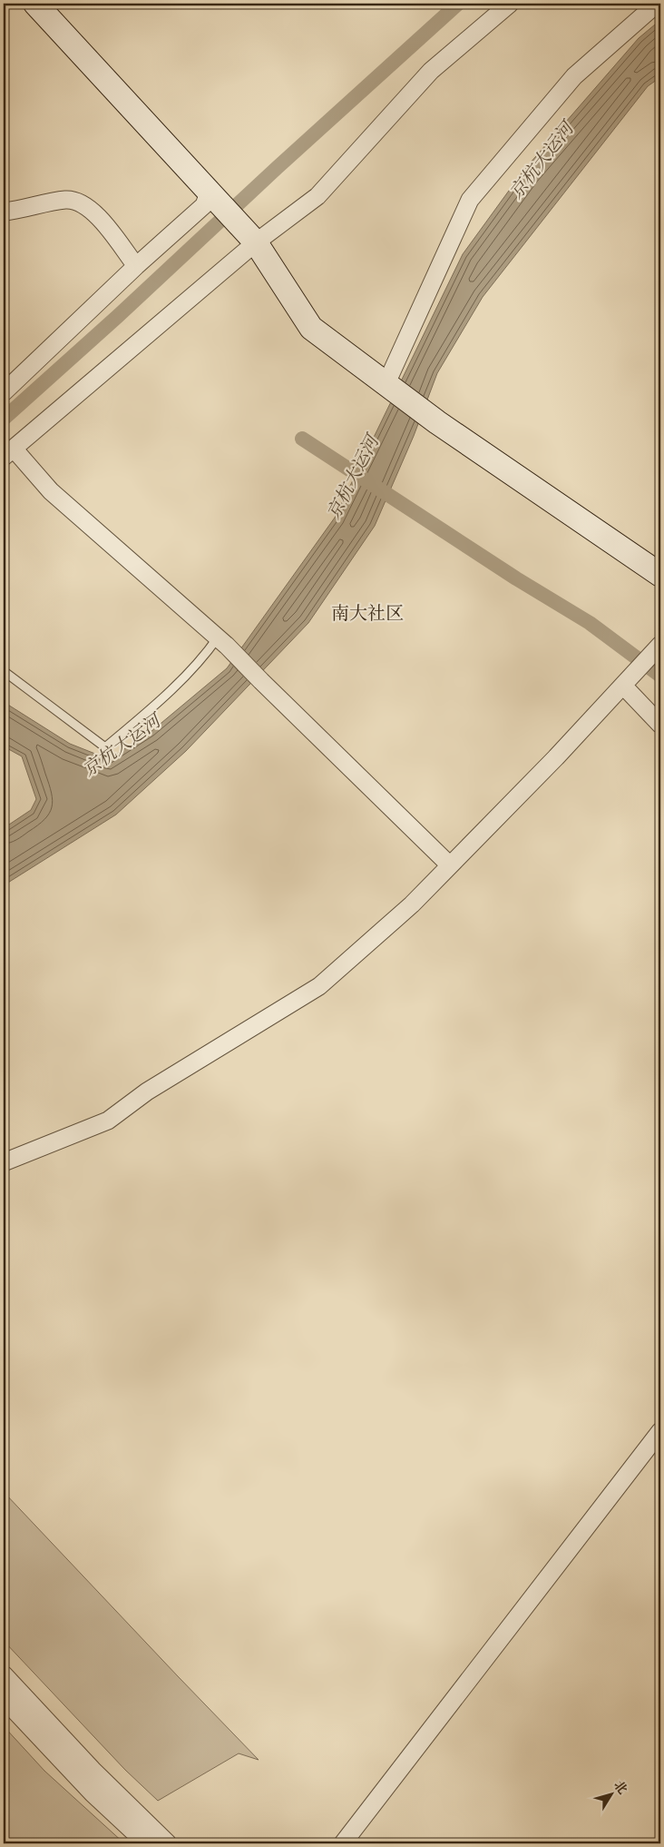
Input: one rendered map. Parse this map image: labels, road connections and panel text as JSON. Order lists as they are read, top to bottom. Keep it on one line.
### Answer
{"districts":["南大社区"],"water":["京杭大运河"],"north":"top right"}
